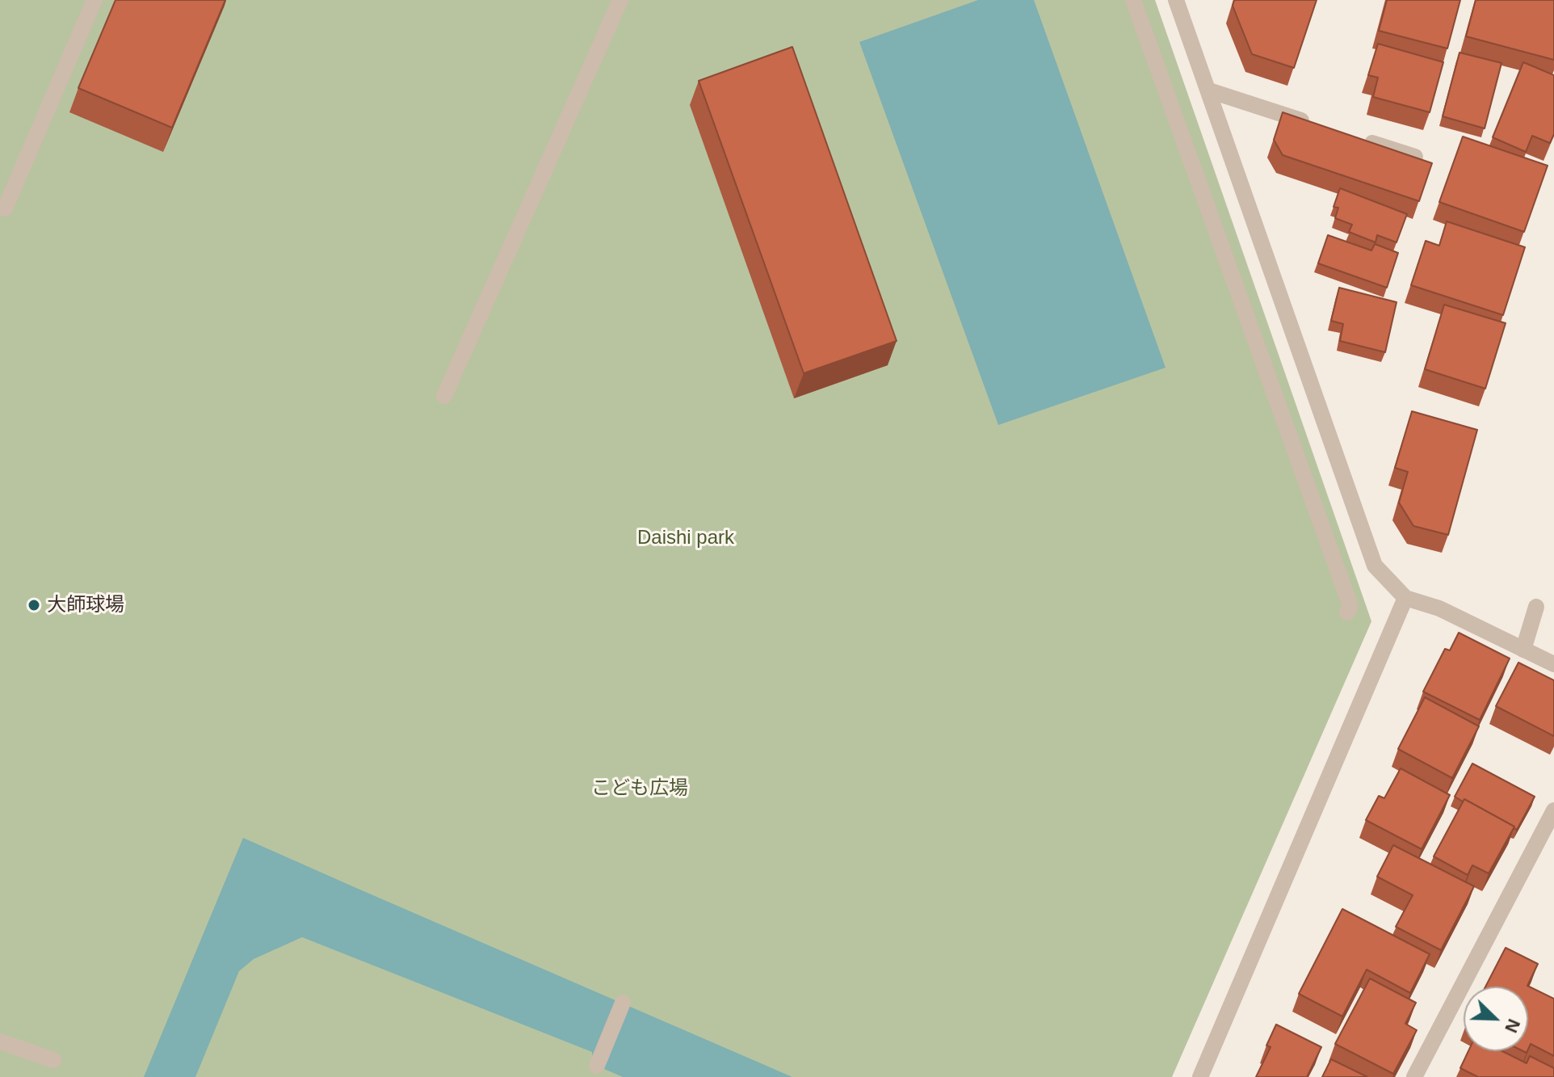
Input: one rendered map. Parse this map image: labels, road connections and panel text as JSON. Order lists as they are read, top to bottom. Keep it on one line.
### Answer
{"parks":["Daishi park","こども広場"],"places":["大師球場"],"north":"bottom right"}
